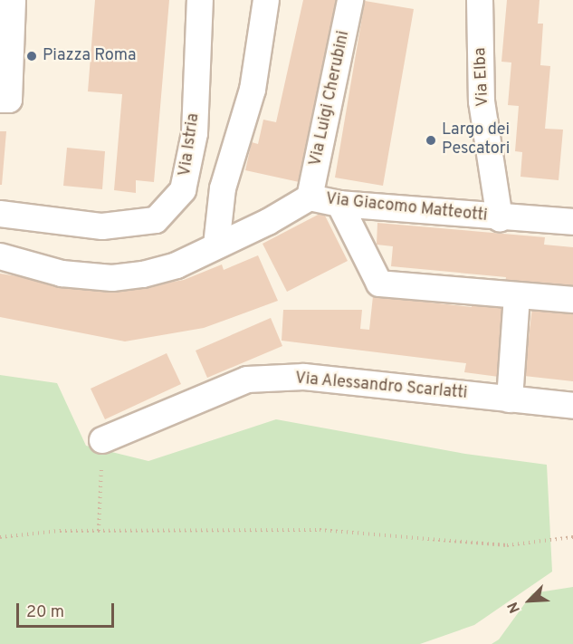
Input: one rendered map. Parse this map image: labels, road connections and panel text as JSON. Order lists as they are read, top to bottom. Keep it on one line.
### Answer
{"streets":{"street":["Via Elba","Via Luigi Cherubini","Via Istria","Via Giacomo Matteotti","Via Alessandro Scarlatti"]},"crossings":[["Via Elba","Via Giacomo Matteotti"],["Via Luigi Cherubini","Via Giacomo Matteotti"]],"places":["Piazza Roma","Largo dei Pescatori"],"scale_bar":"20 m","north":"bottom left"}
